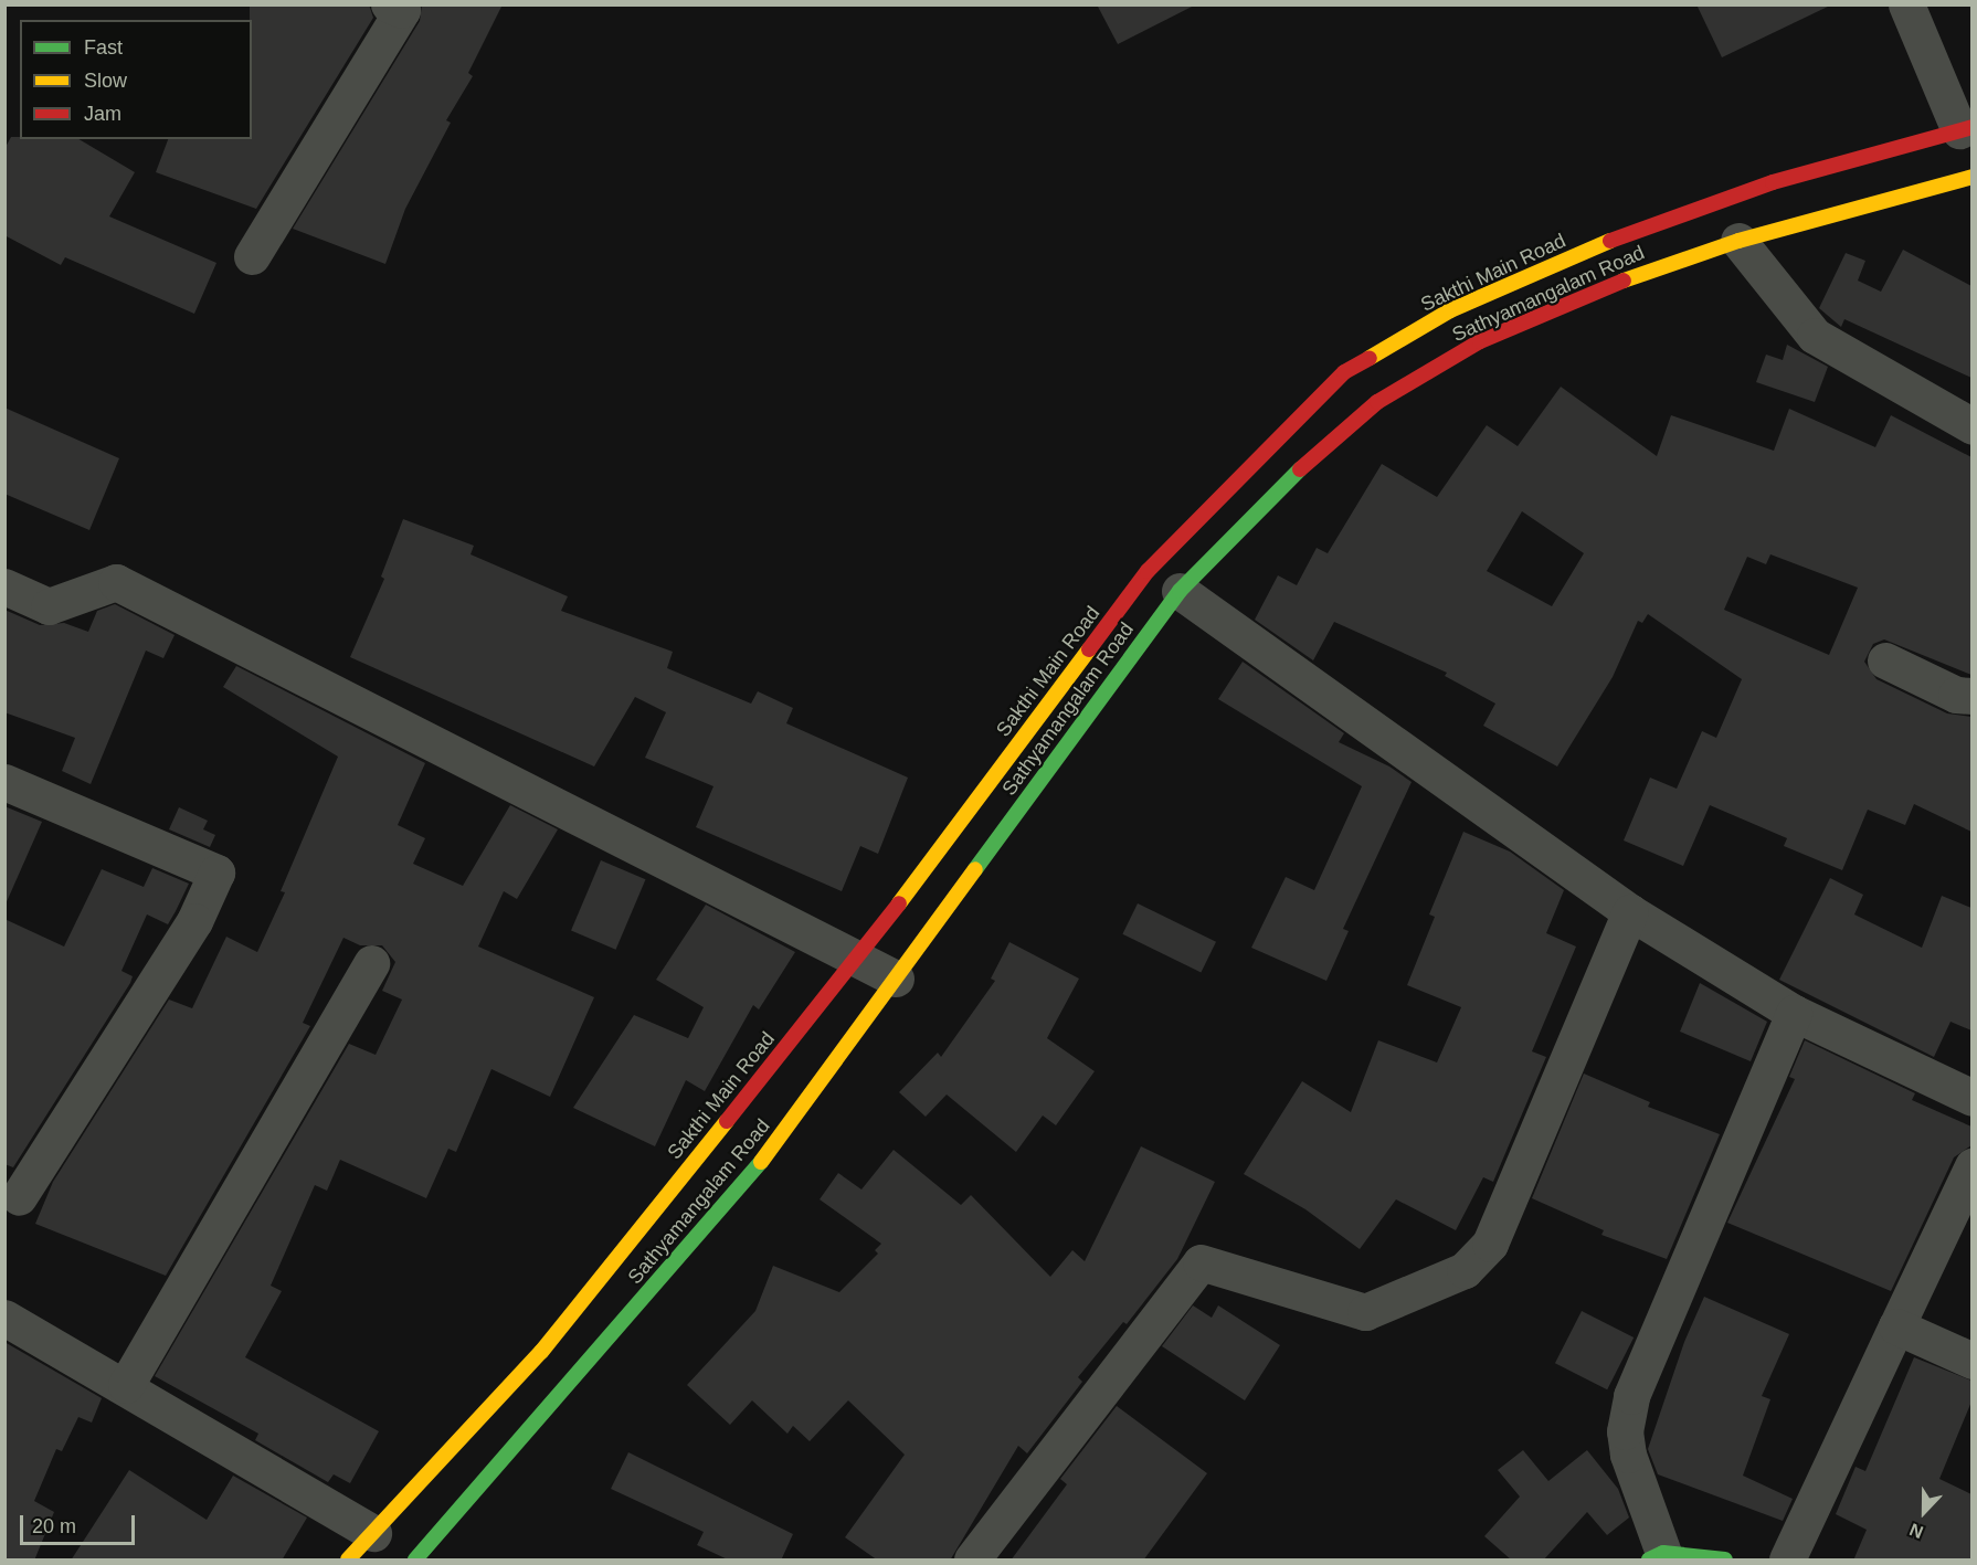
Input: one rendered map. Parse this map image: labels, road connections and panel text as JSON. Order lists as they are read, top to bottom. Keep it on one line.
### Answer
{"streets":{"main road":["Sakthi Main Road","Sathyamangalam Road"]},"legend":["Fast","Slow","Jam"],"scale_bar":"20 m","north":"bottom"}
